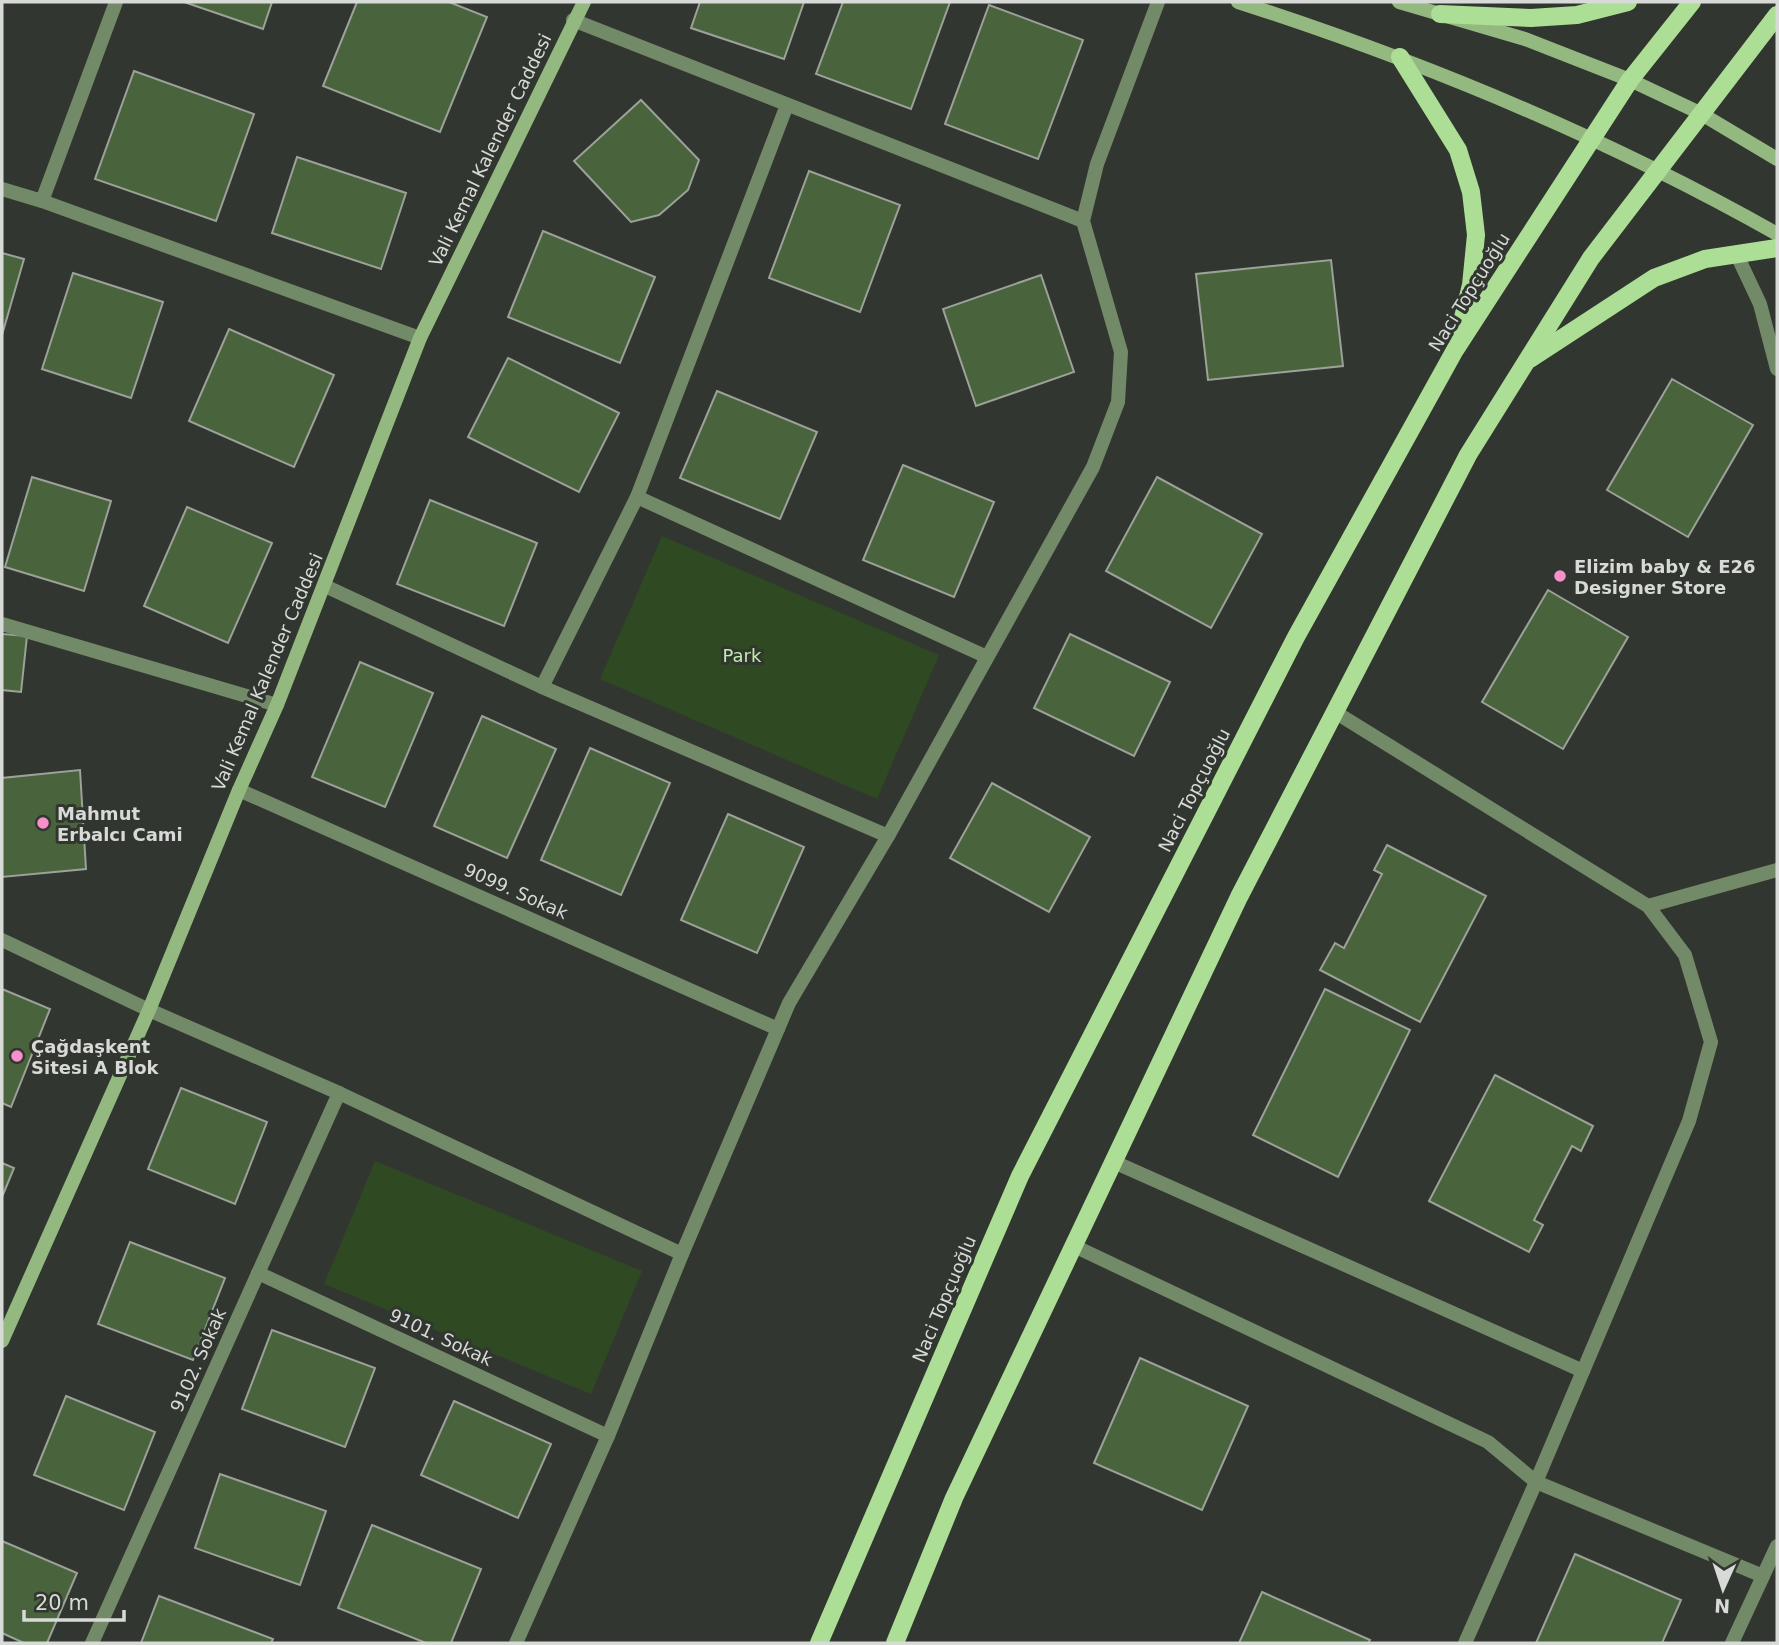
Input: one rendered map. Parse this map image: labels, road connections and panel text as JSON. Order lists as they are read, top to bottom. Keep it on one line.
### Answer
{"streets":{"main road":["Naci Topçuoğlu"],"street":["Vali Kemal Kalender Caddesi","9099. Sokak","9101. Sokak","9102. Sokak"]},"crossings":[["Vali Kemal Kalender Caddesi","9099. Sokak"],["9101. Sokak","9102. Sokak"]],"parks":["Park"],"places":["Elizim baby & E26 Designer Store","Mahmut Erbalcı Cami","Çağdaşkent Sitesi A Blok"],"scale_bar":"20 m","north":"bottom"}
